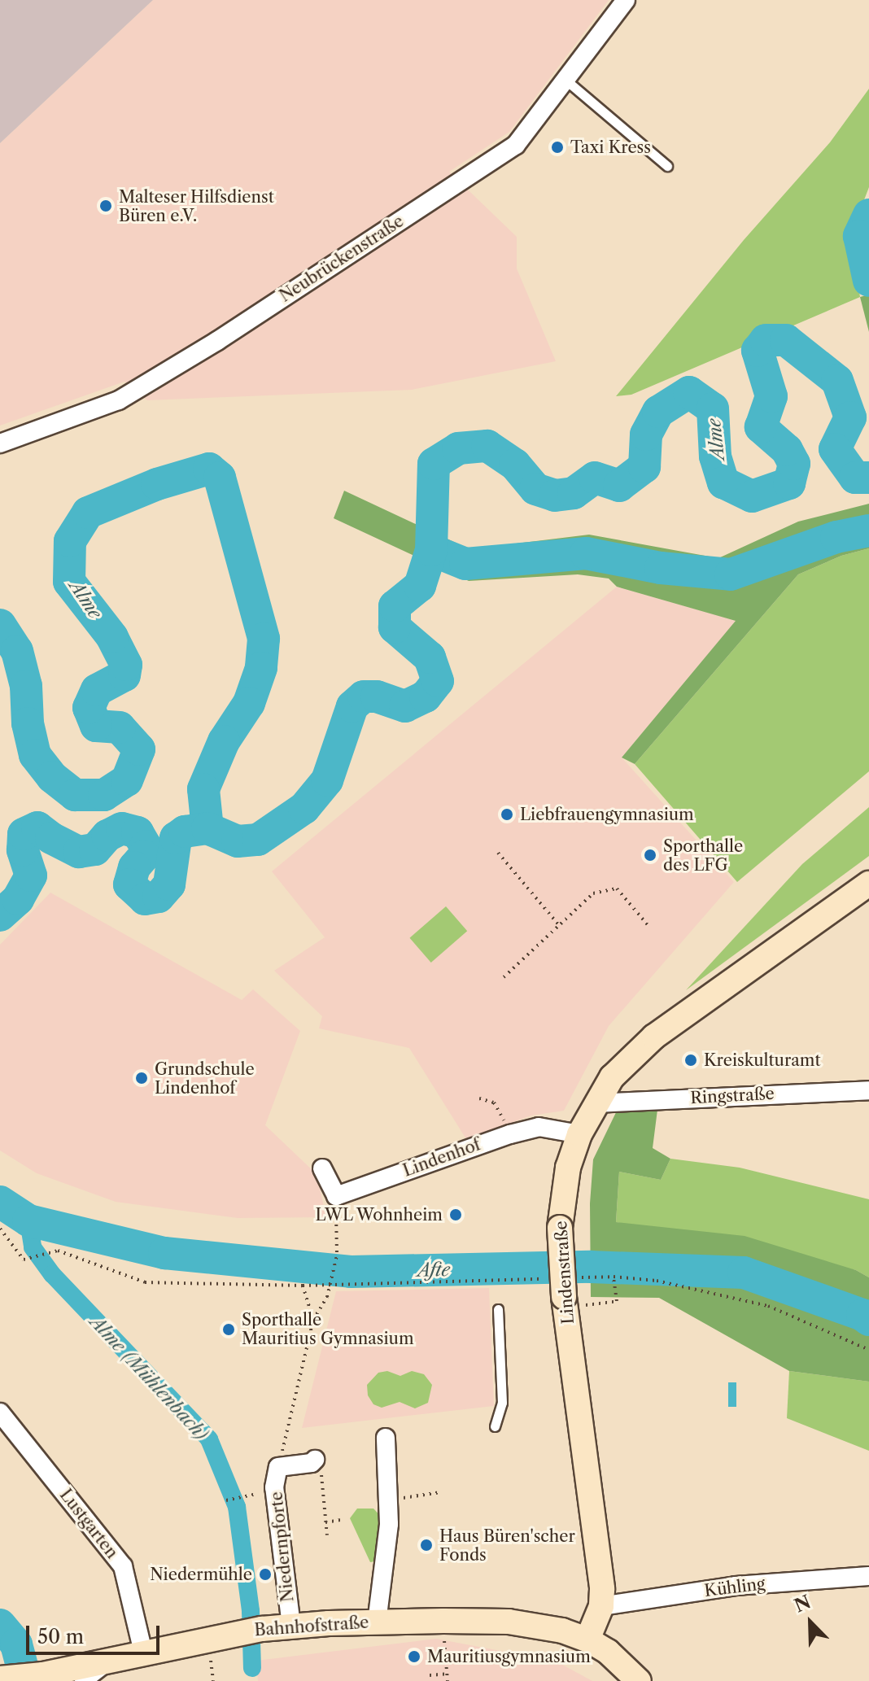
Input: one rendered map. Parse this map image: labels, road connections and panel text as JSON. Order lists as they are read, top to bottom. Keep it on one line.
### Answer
{"streets":{"main road":["Lindenstraße","Bahnhofstraße"],"street":["Neubrückenstraße","Ringstraße","Lindenhof","Lustgarten","Niedernpforte","Kühling"]},"crossings":[["Ringstraße","Lindenstraße"],["Lindenhof","Lindenstraße"],["Lindenstraße","Kühling"],["Lindenstraße","Bahnhofstraße"],["Lustgarten","Bahnhofstraße"],["Niedernpforte","Bahnhofstraße"]],"water":["Alme","Afte","Alme (Mühlenbach)"],"places":["Taxi Kress","Malteser Hilfsdienst Büren e.V.","Liebfrauengymnasium","Sporthalle des LFG","Kreiskulturamt","Grundschule Lindenhof","LWL Wohnheim","Sporthalle Mauritius Gymnasium","Haus Büren'scher Fonds","Niedermühle","Mauritiusgymnasium"],"scale_bar":"50 m","north":"top left"}
